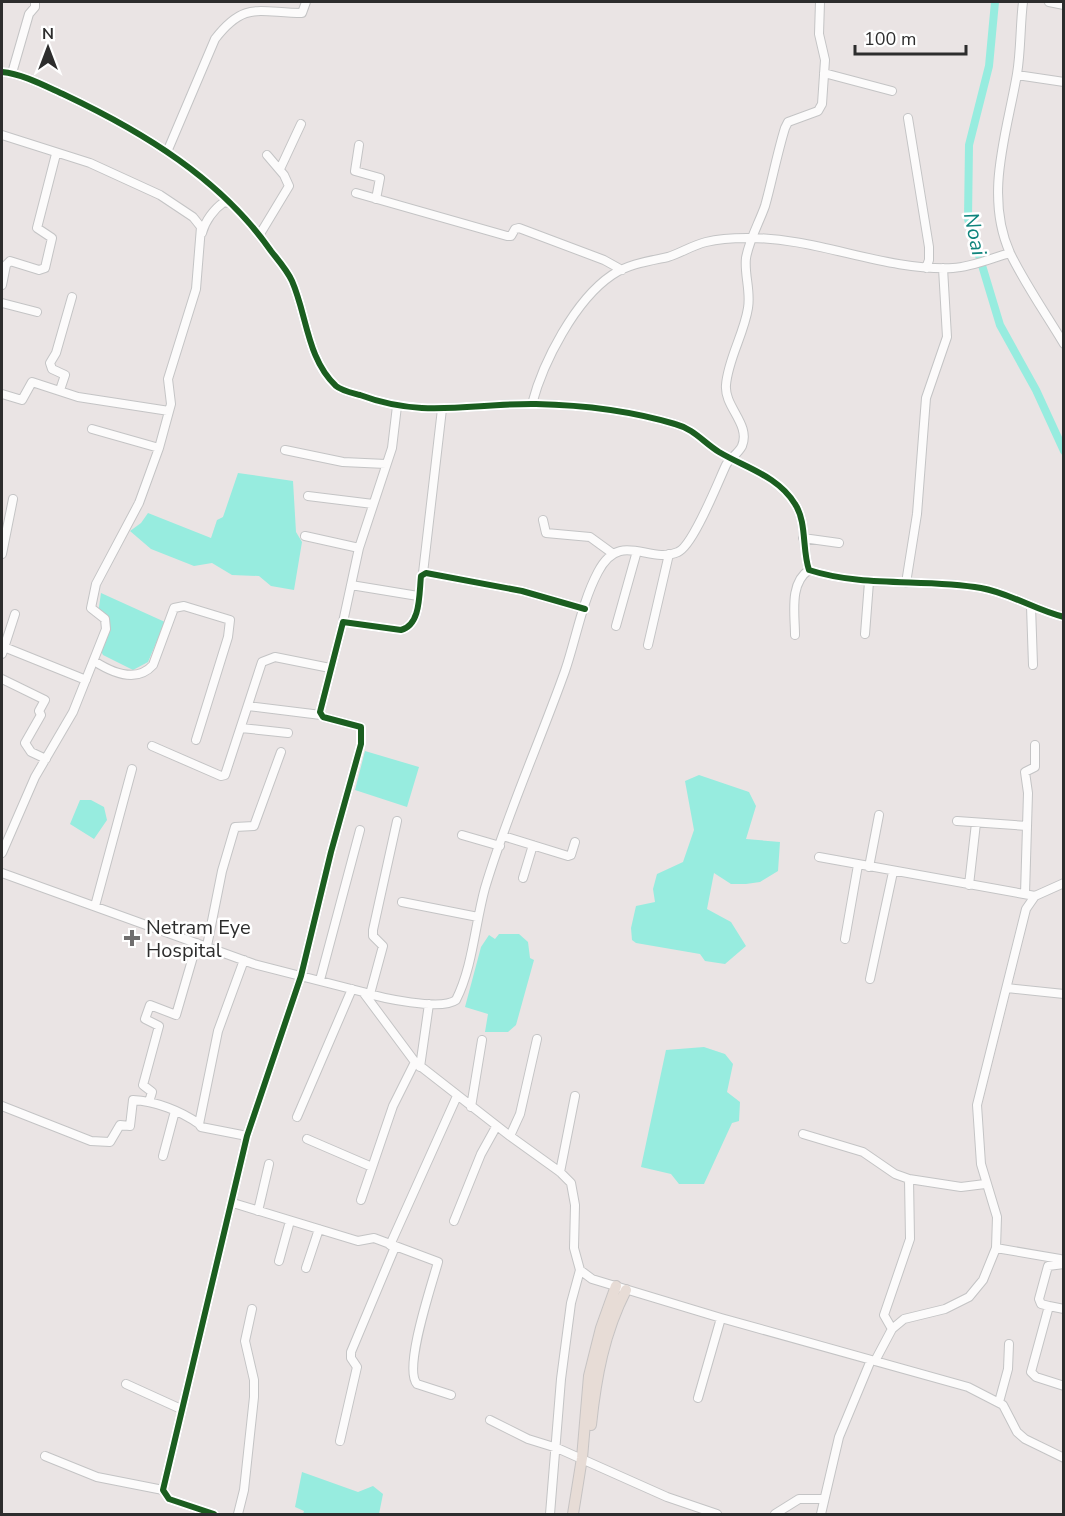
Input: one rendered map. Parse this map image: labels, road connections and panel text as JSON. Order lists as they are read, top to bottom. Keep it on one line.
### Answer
{"water":["Noai"],"places":{"health":["Netram Eye Hospital"]},"scale_bar":"100 m","north":"top"}
